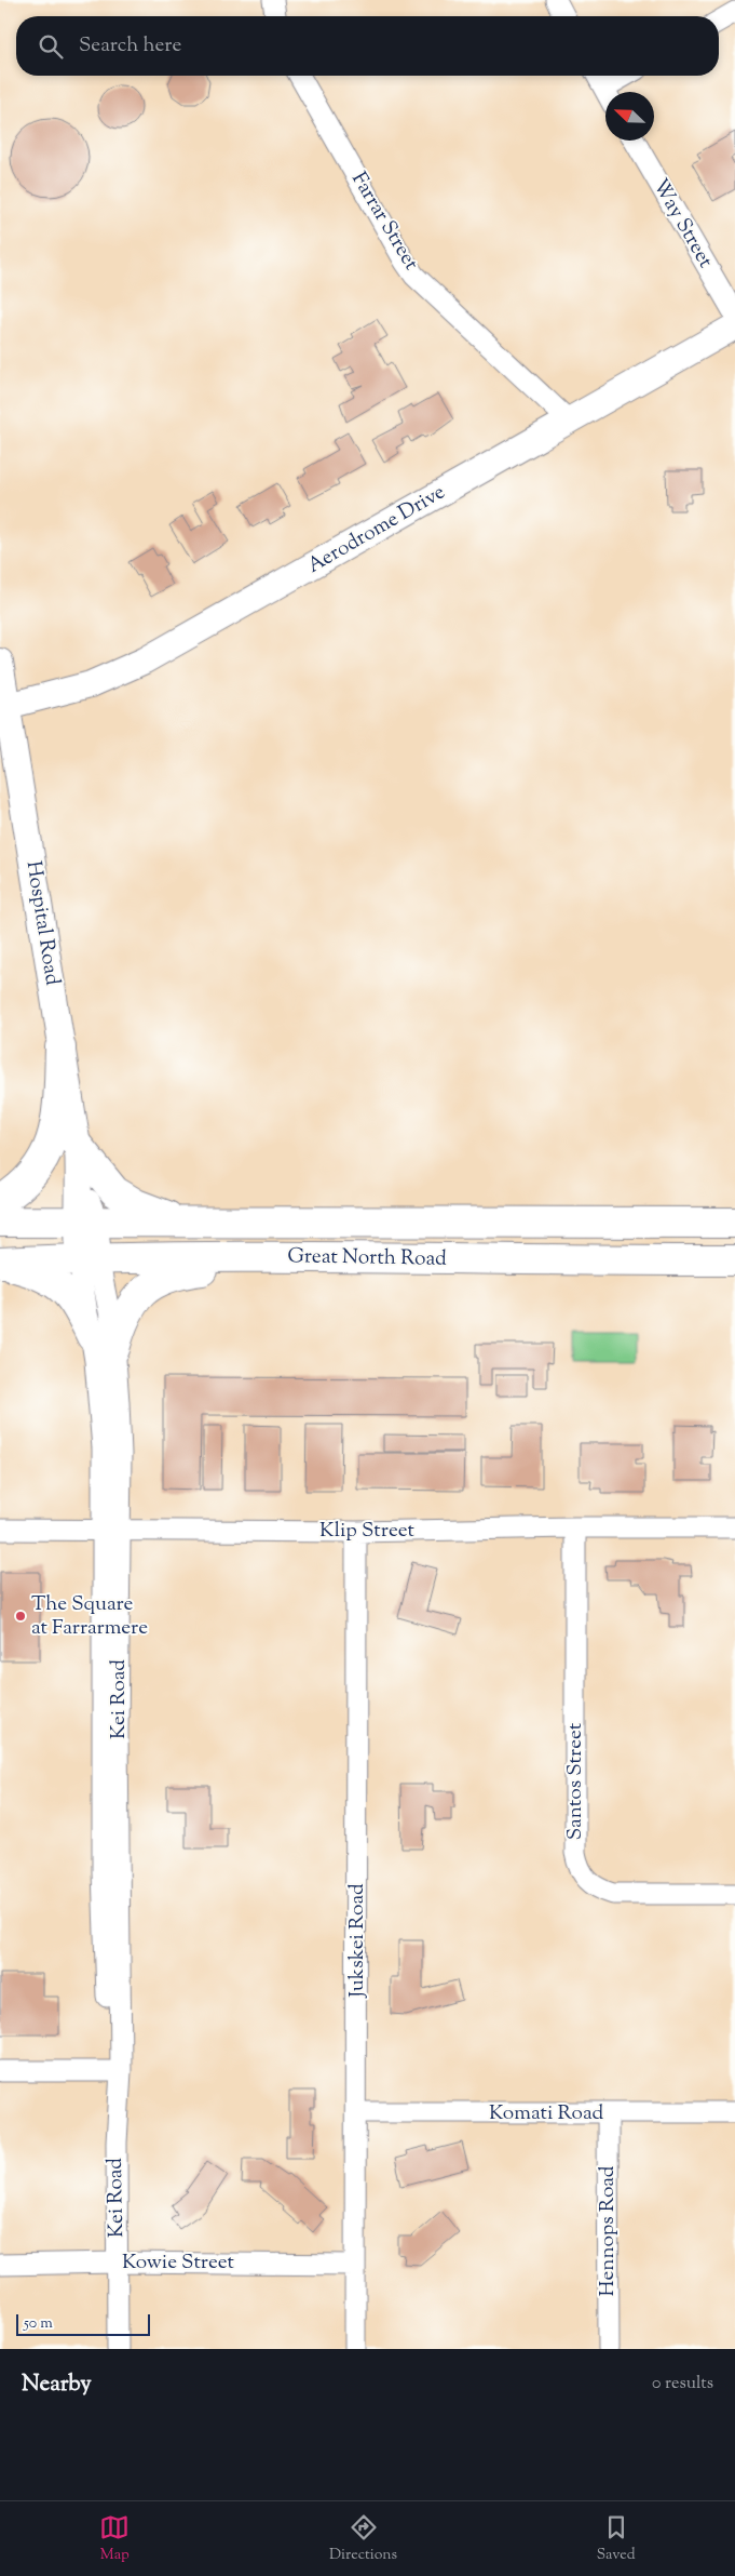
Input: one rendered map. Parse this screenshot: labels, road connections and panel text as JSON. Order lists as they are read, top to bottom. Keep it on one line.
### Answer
{"streets":{"main road":["Great North Road"],"street":["Farrar Street","Way Street","Aerodrome Drive","Hospital Road","Klip Street","Kei Road","Santos Street","Jukskei Road","Komati Road","Hennops Road","Kowie Street"]},"crossings":[["Farrar Street","Aerodrome Drive"],["Aerodrome Drive","Hospital Road"],["Hospital Road","Great North Road"],["Hospital Road","Kei Road"],["Great North Road","Kei Road"],["Klip Street","Kei Road"],["Klip Street","Santos Street"],["Klip Street","Jukskei Road"],["Kei Road","Kowie Street"],["Jukskei Road","Komati Road"],["Jukskei Road","Kowie Street"],["Komati Road","Hennops Road"]],"places":["The Square at Farrarmere"],"scale_bar":"50 m","north":"top left","page":{"search":"Search here","scale":"50 m","heading":["Nearby","0 results"],"nav":["Map","Directions","Saved"]}}
